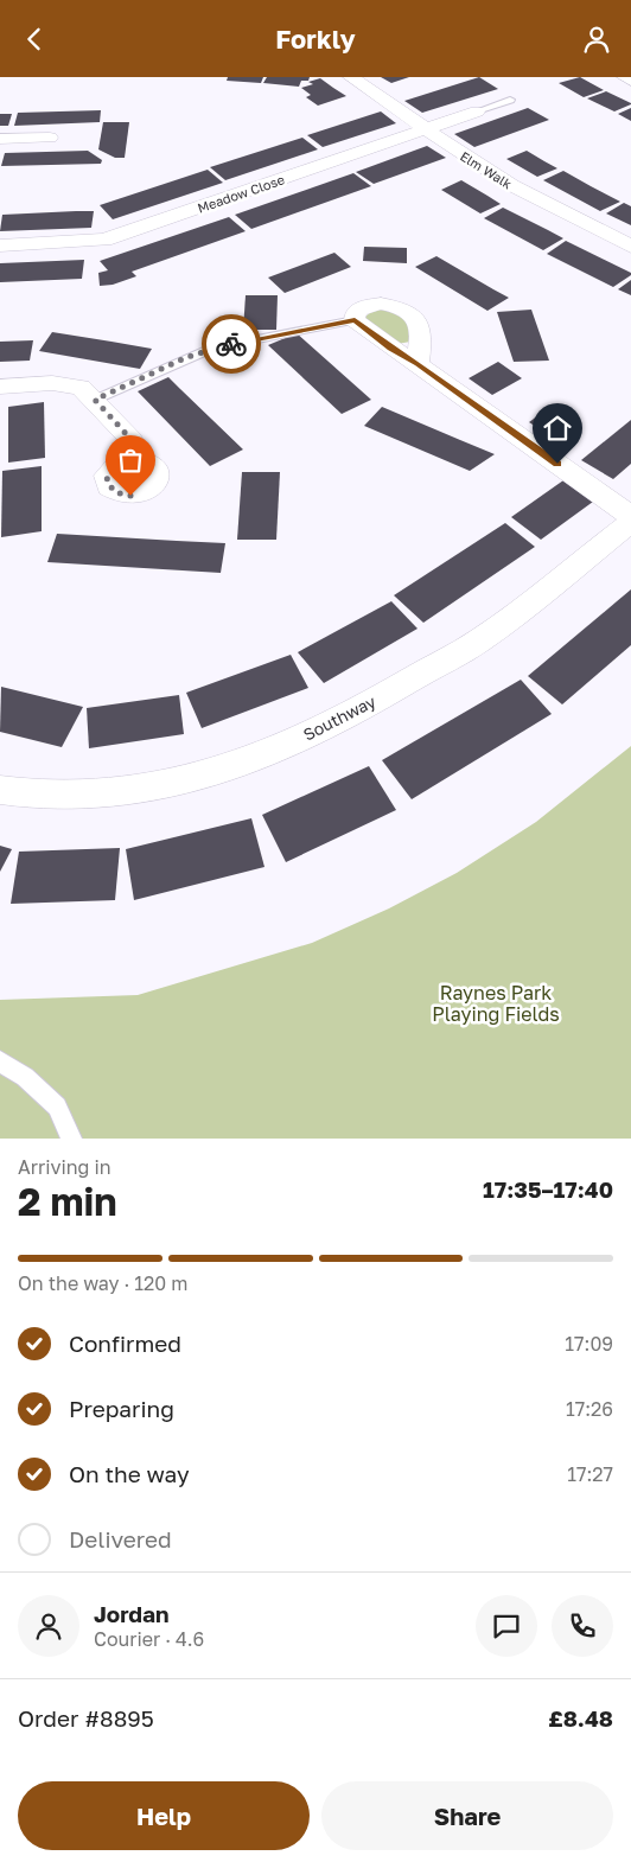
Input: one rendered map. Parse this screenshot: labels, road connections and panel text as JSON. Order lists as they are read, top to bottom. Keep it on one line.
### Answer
{"streets":{"street":["Elm Walk","Meadow Close","Southway"]},"crossings":[["Elm Walk","Meadow Close"]],"parks":["Raynes Park Playing Fields"],"page":{"header":"Forkly","heading":["2 min","Arriving in","17:35–17:40"],"panel":["Jordan","Courier · 4.6","Order #8895","£8.48"],"bar":"On the way · 120 m","list":[["Confirmed","17:09"],["Preparing","17:26"],["On the way","17:27"],"Delivered"],"buttons":["Help","Share"]}}
